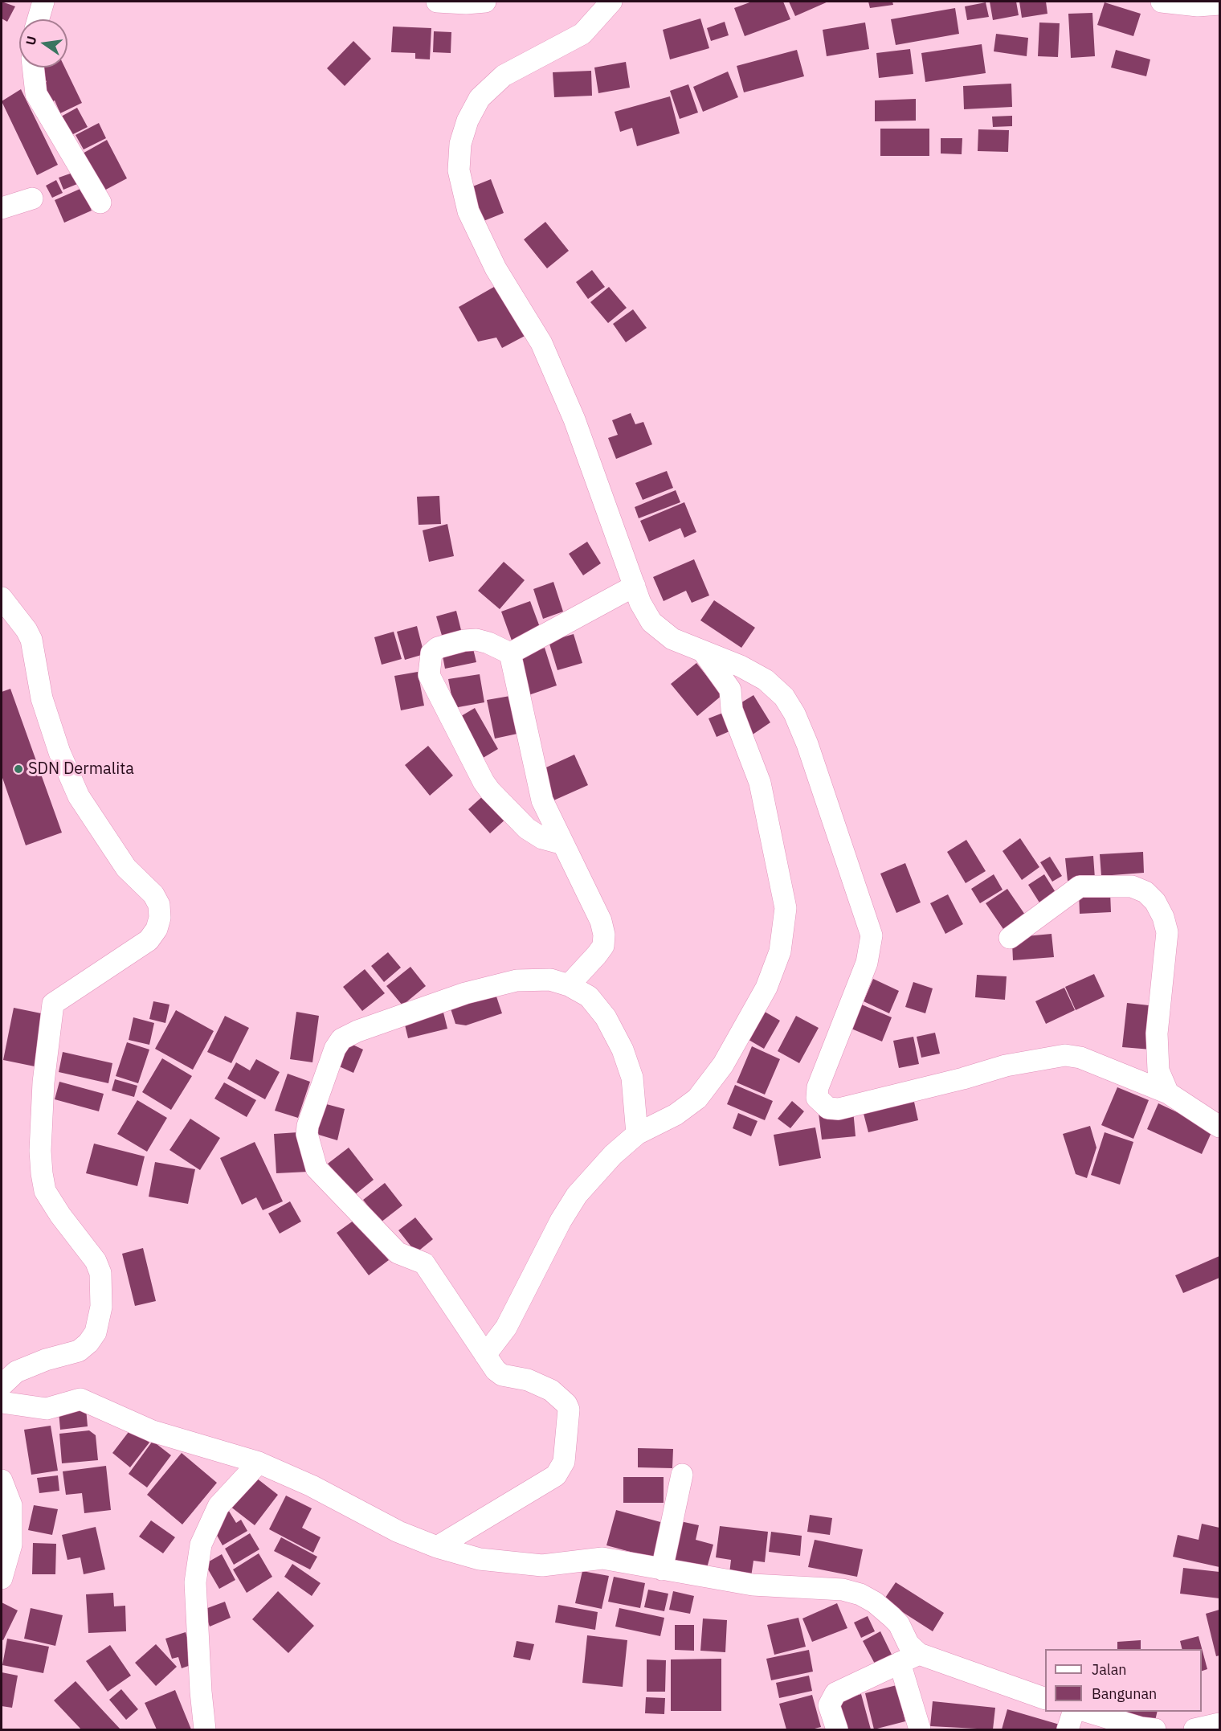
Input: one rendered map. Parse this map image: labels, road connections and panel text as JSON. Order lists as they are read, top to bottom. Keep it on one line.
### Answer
{"places":["SDN Dermalita"],"legend":["Jalan","Bangunan"],"north":"left"}
